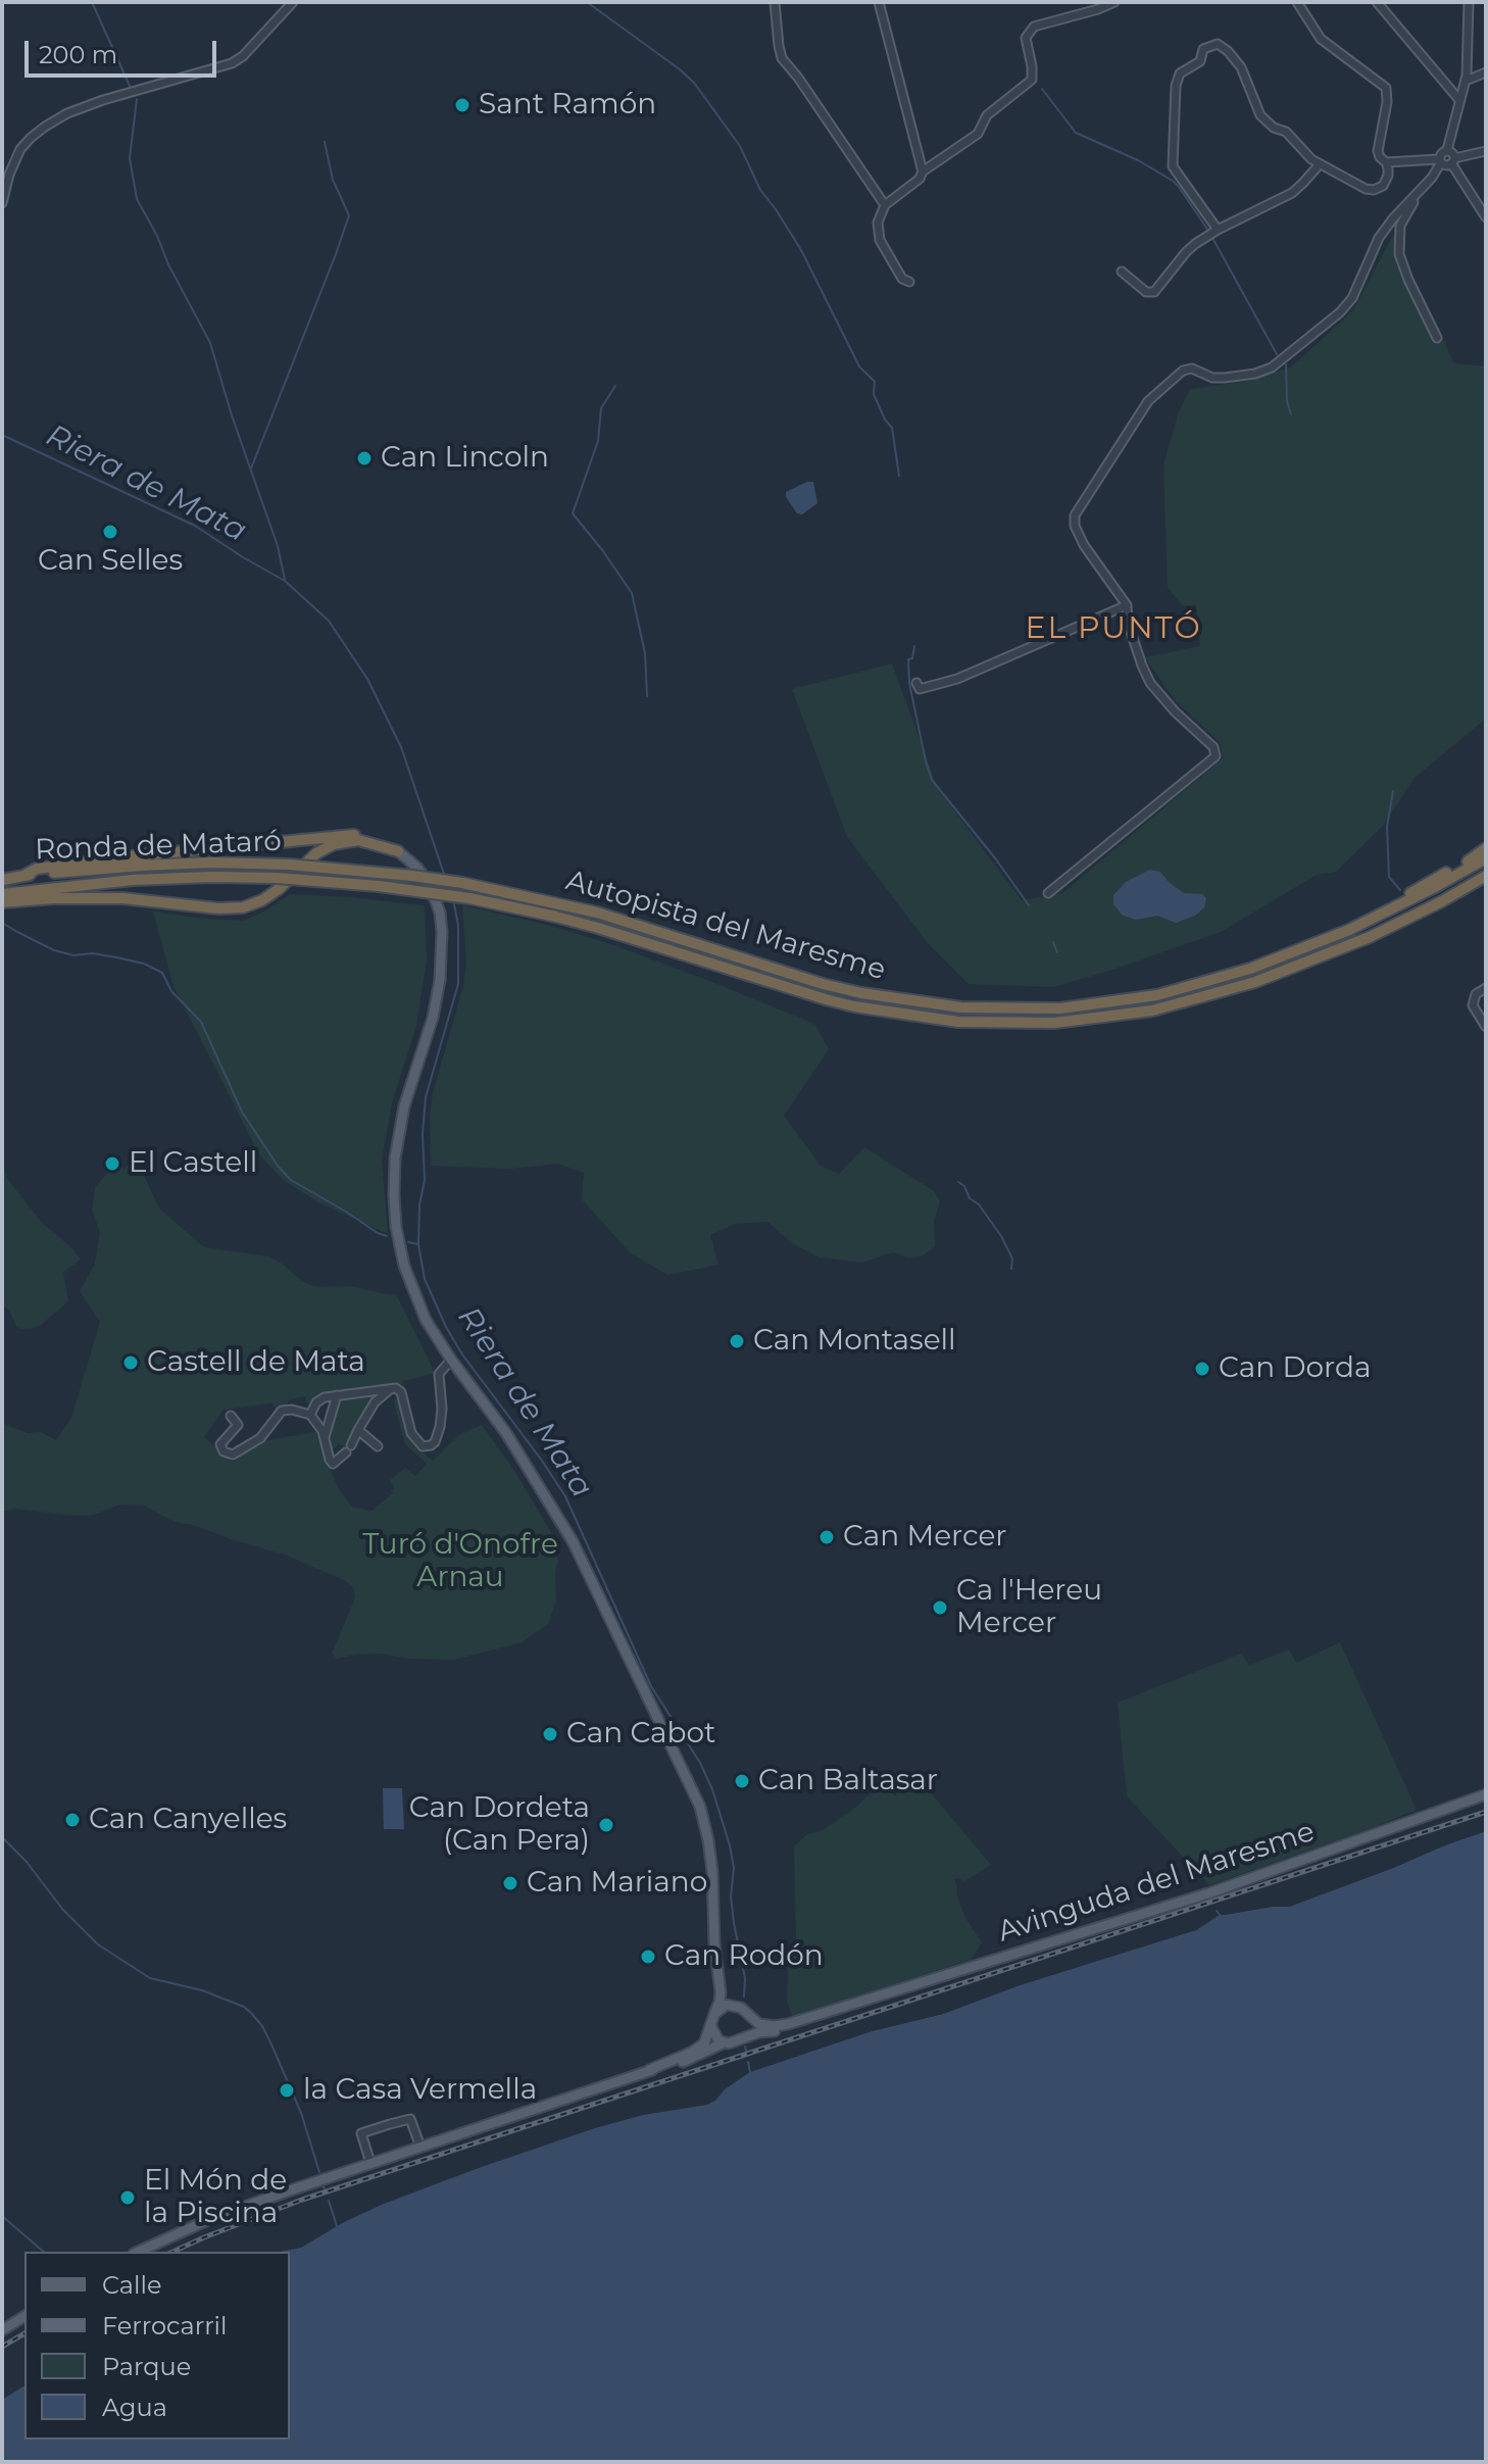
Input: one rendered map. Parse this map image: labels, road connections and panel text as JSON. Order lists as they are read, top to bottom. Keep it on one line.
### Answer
{"streets":{"highway":["Ronda de Mataró","Autopista del Maresme"],"main road":["Avinguda del Maresme"]},"crossings":[["Ronda de Mataró","Autopista del Maresme"]],"districts":["EL PUNTÓ"],"water":["Riera de Mata"],"parks":["Turó d'Onofre Arnau"],"places":["Sant Ramón","Can Lincoln","Can Selles","El Castell","Can Montasell","Castell de Mata","Can Dorda","Can Mercer","Ca l'Hereu Mercer","Can Cabot","Can Baltasar","Can Canyelles","Can Dordeta (Can Pera)","Can Mariano","Can Rodón","la Casa Vermella","El Món de la Piscina"],"legend":["Calle","Ferrocarril","Parque","Agua"],"scale_bar":"200 m"}
